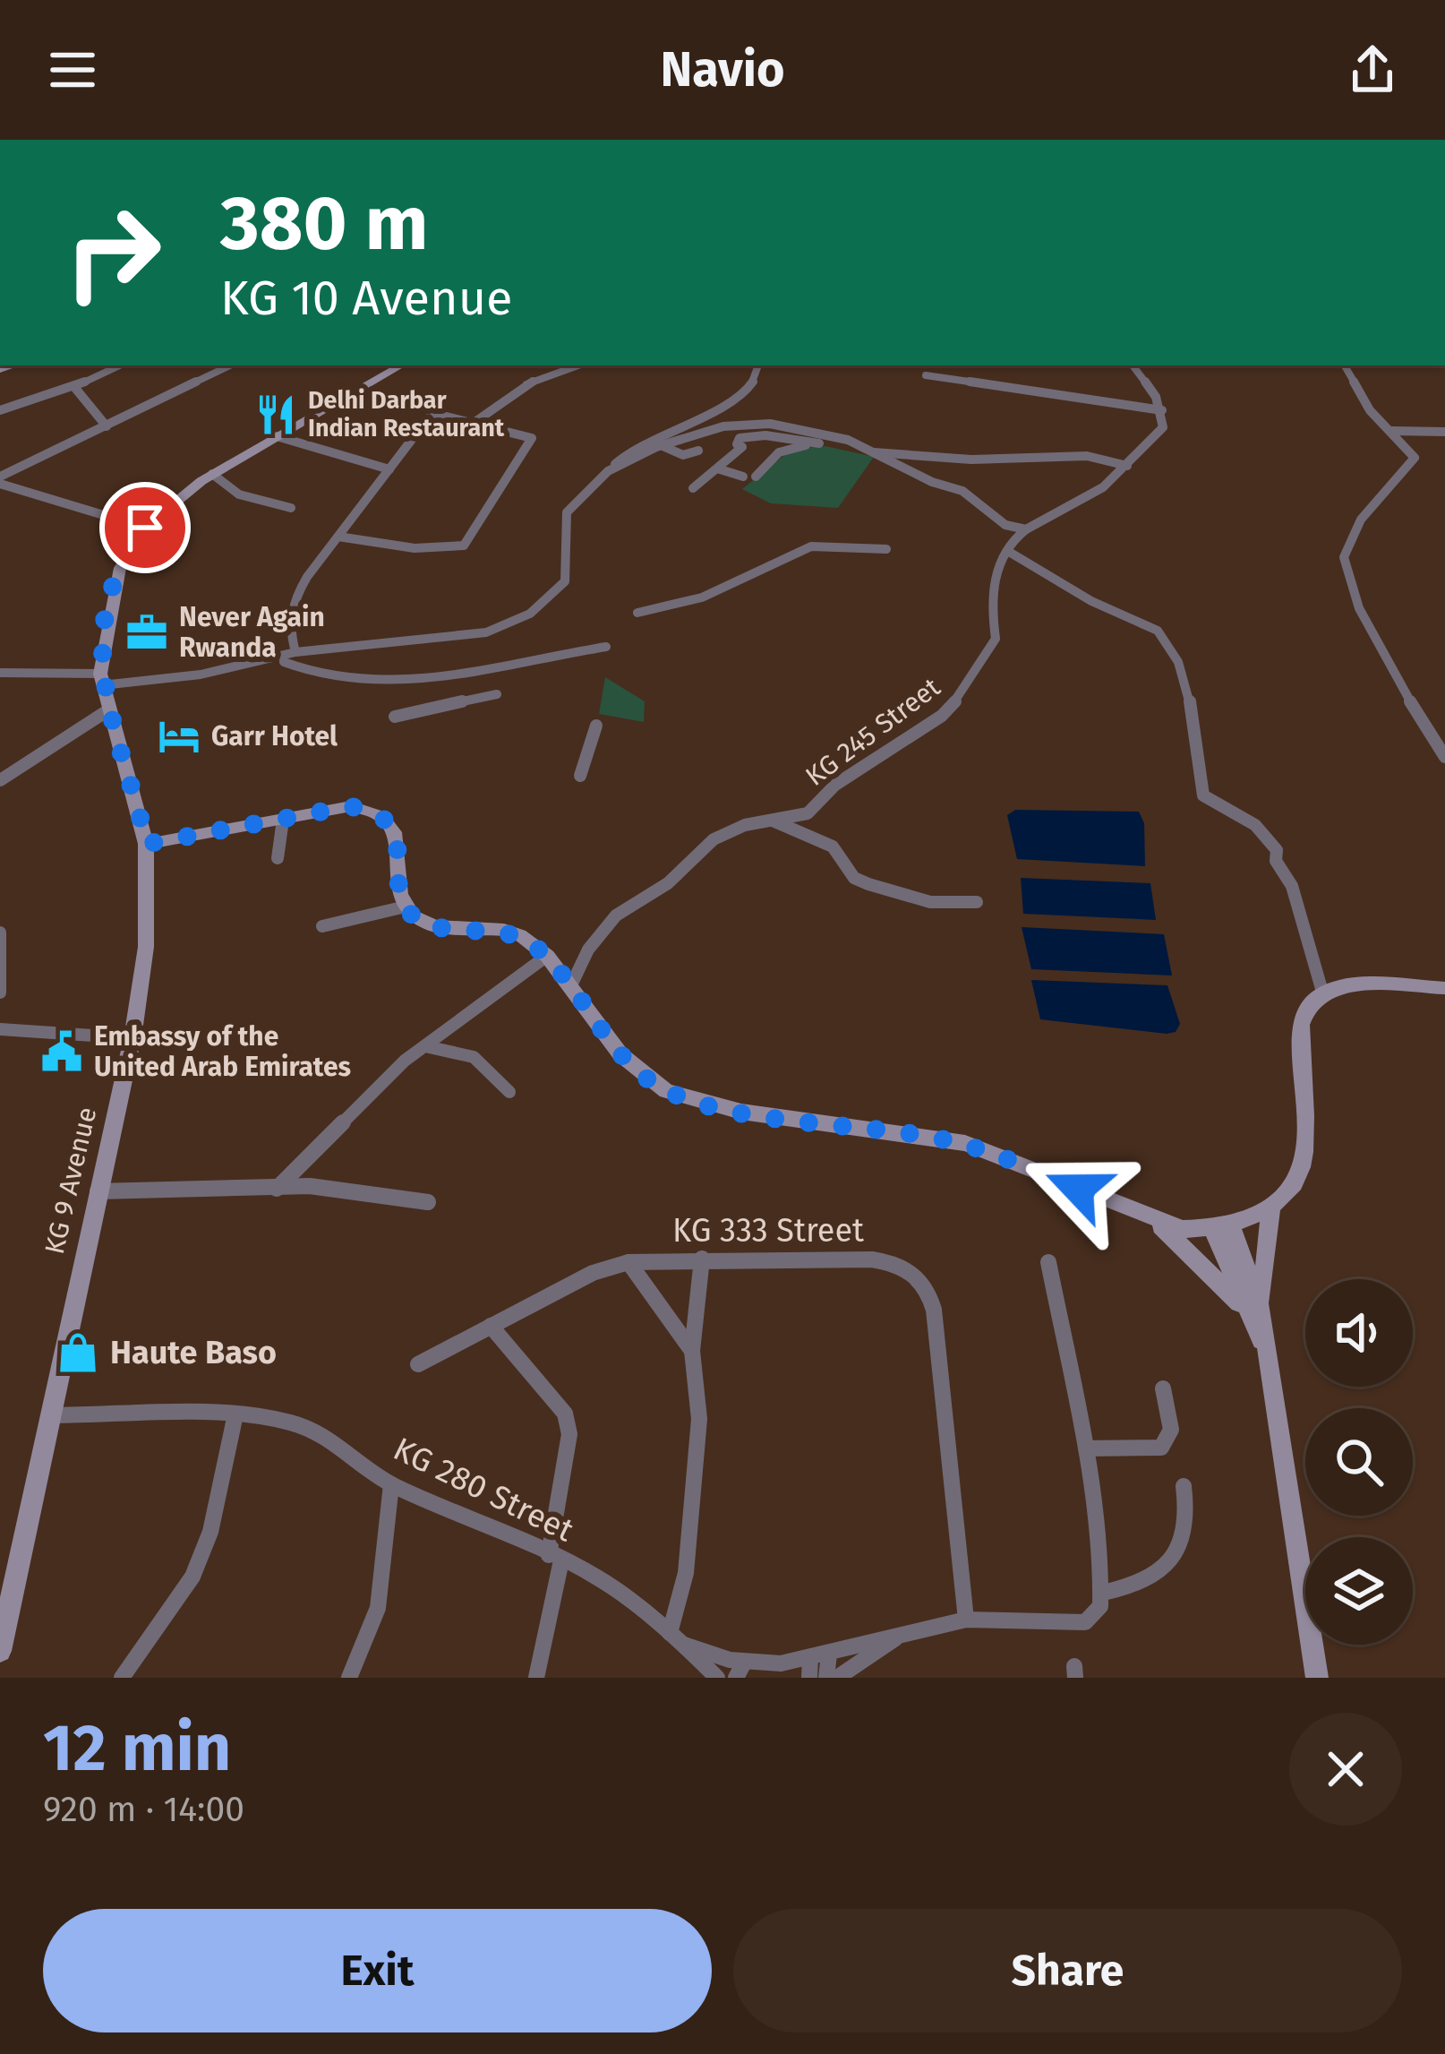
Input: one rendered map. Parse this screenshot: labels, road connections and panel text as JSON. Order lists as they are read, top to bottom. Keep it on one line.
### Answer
{"streets":{"street":["KG 245 Street","KG 9 Avenue","KG 333 Street","KG 280 Street"]},"crossings":[["KG 9 Avenue","KG 280 Street"],["KG 333 Street","KG 280 Street"]],"places":{"restaurant":["Delhi Darbar Indian Restaurant"],"office":["Never Again Rwanda"],"hotel":["Garr Hotel"],"public building":["Embassy of the United Arab Emirates"],"shop":["Haute Baso"]},"page":{"header":"Navio","turn":["380 m","KG 10 Avenue"],"heading":["12 min","920 m · 14:00"],"buttons":["Exit","Share"]}}
